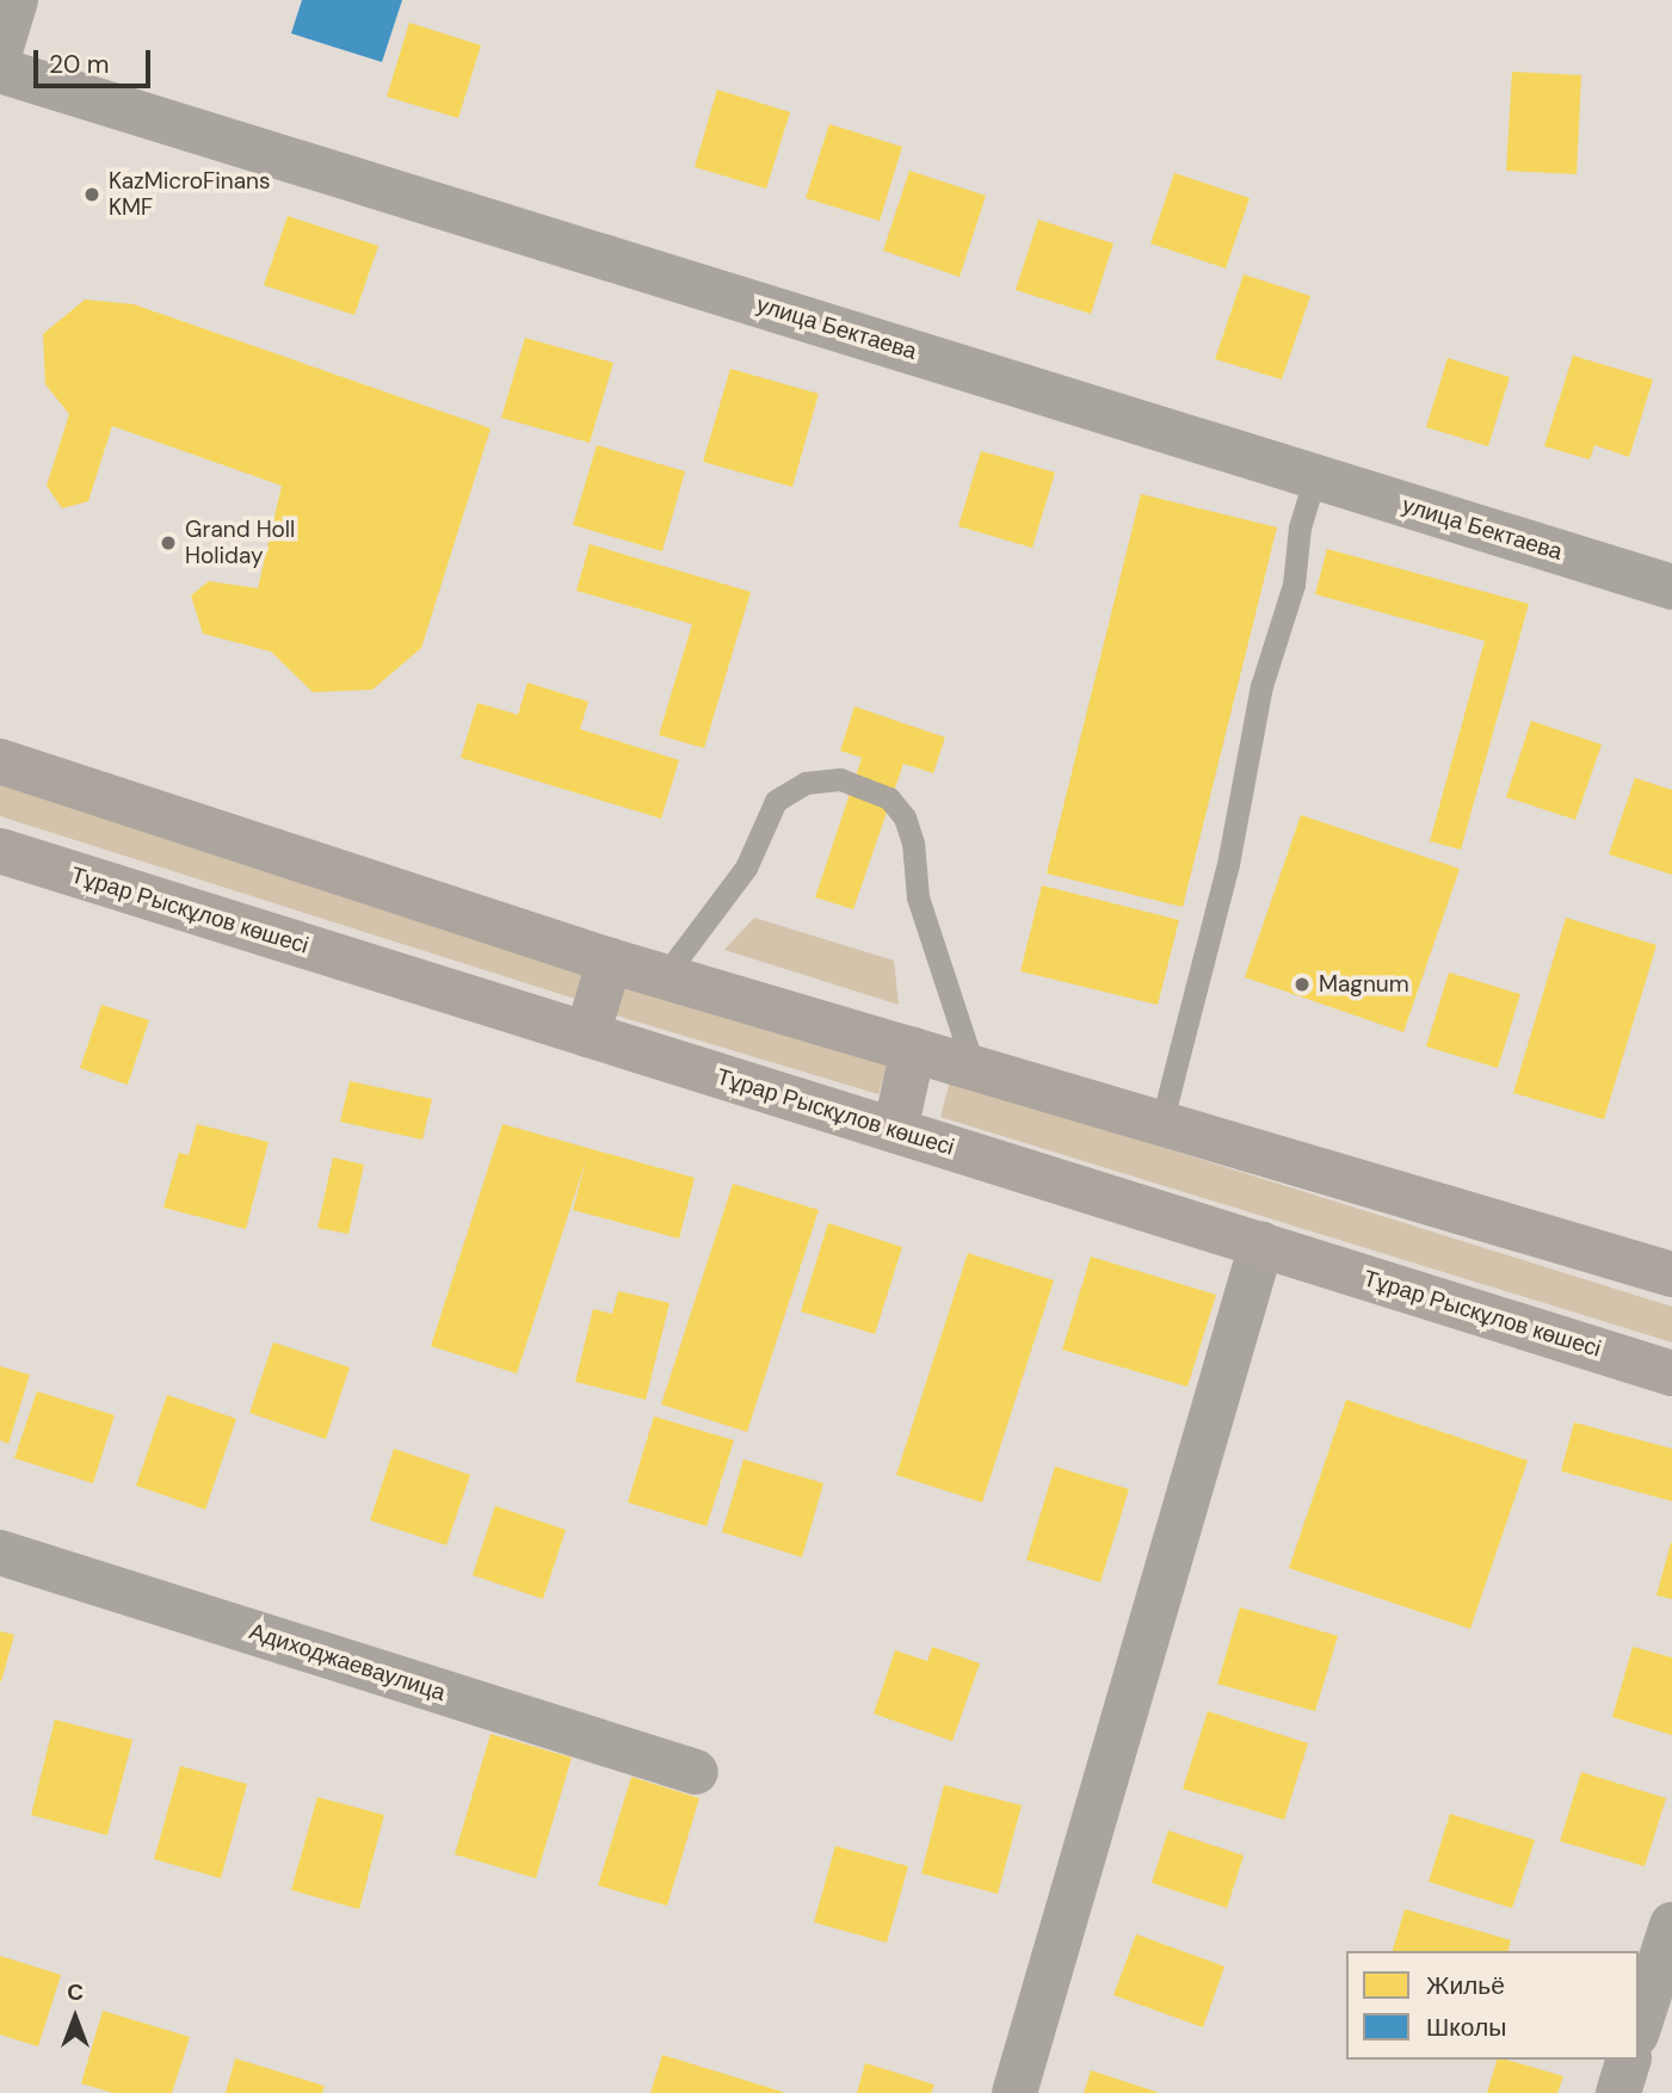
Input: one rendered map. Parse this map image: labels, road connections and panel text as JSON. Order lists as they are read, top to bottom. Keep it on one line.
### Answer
{"streets":{"main road":["Тұрар Рыскұлов көшесі"],"street":["улица Бектаева","Адиходжаеваулица"]},"places":["KazMicroFinans KMF","Grand Holl Holiday","Magnum"],"legend":["Жильё","Школы"],"scale_bar":"20 m","north":"top"}
